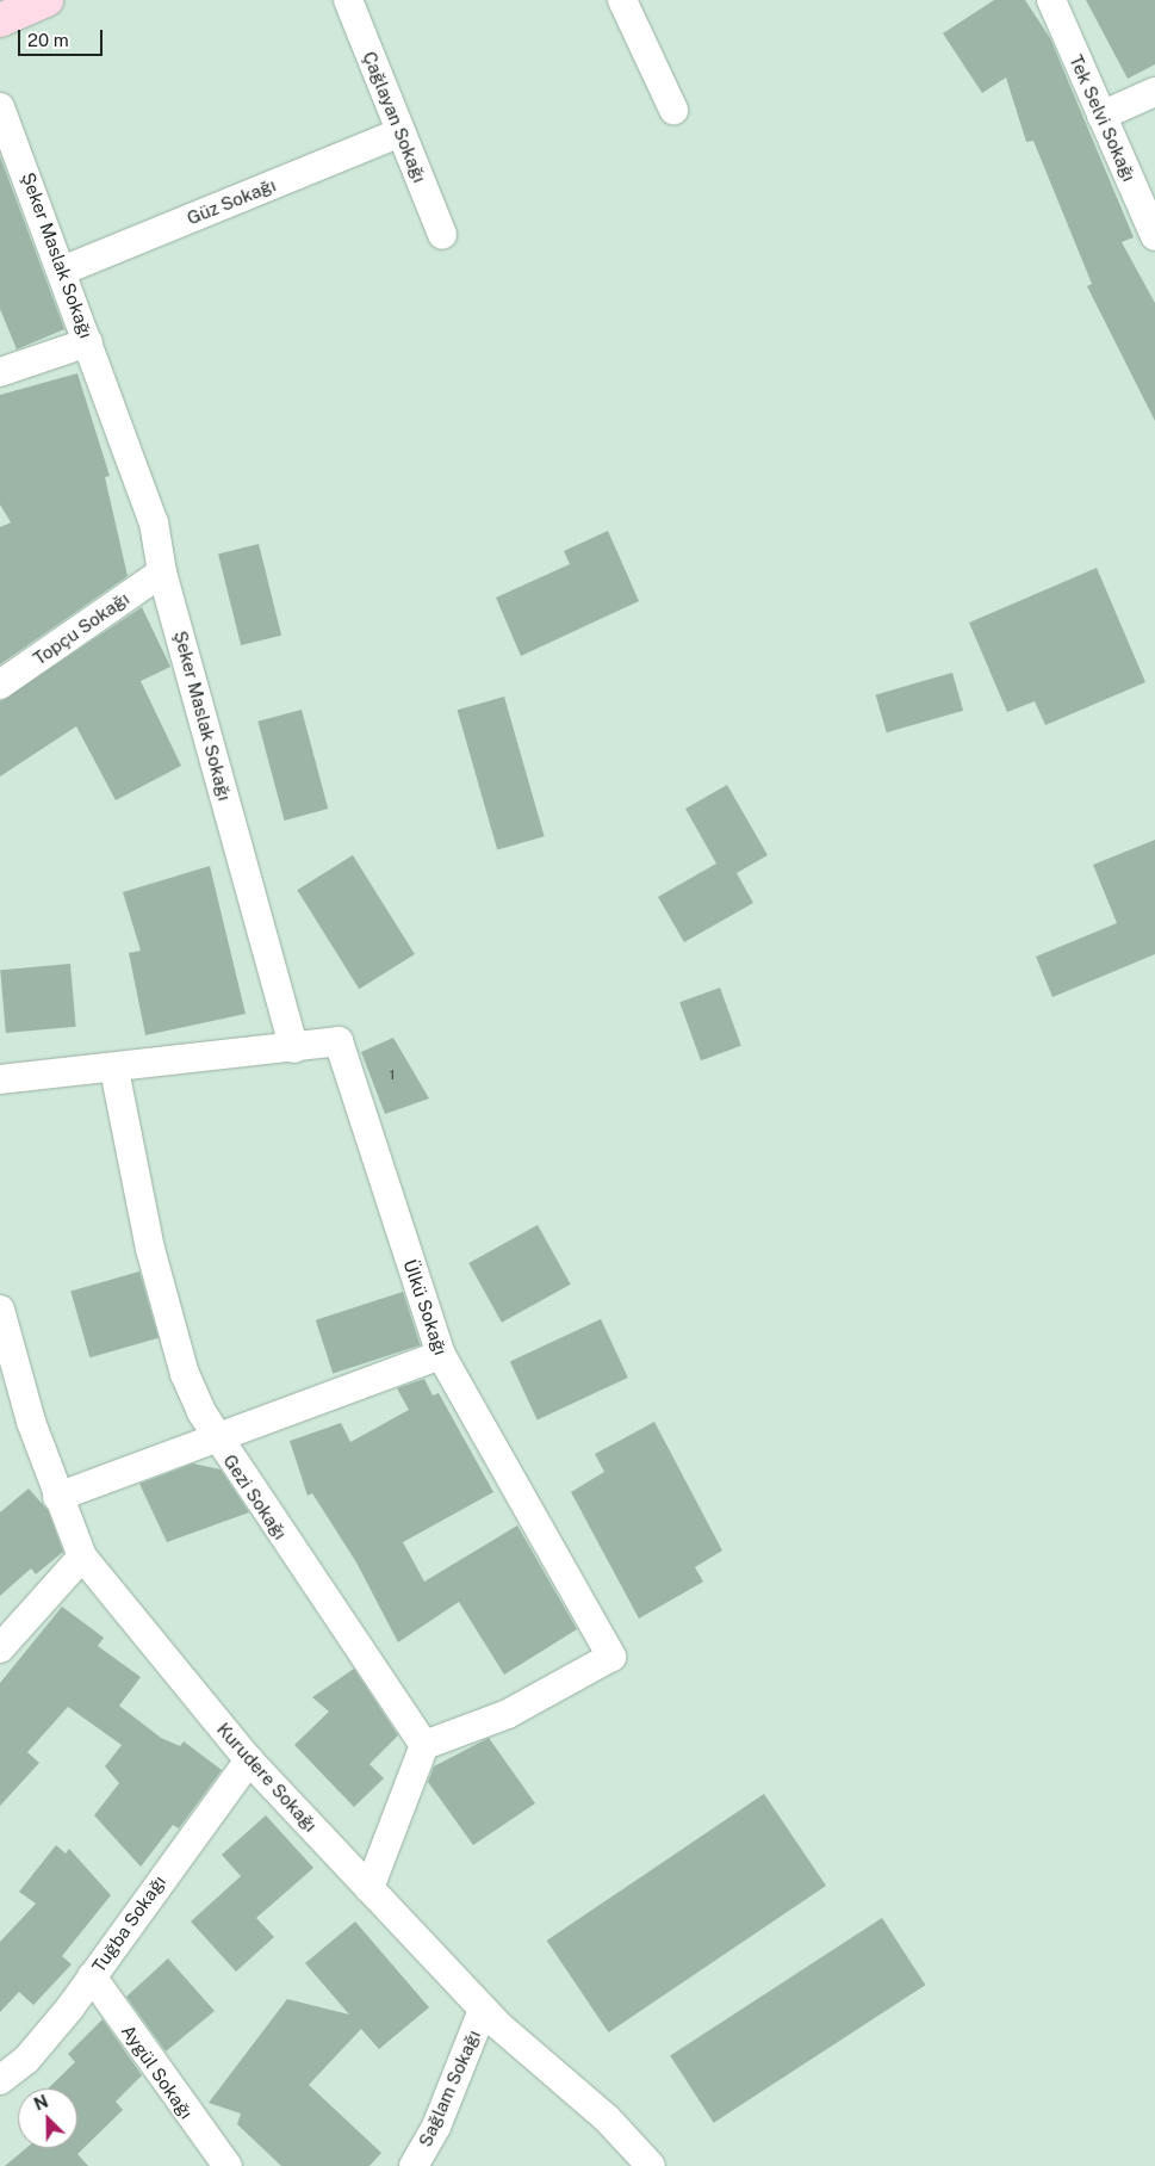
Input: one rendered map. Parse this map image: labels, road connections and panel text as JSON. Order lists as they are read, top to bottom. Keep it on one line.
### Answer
{"streets":{"street":["Çağlayan Sokağı","Tek Selvi Sokağı","Güz Sokağı","Şeker Maslak Sokağı","Topçu Sokağı","Ülkü Sokağı","Gezi Sokağı","Kurudere Sokağı","Tuğba Sokağı","Aygül Sokağı","Sağlam Sokağı"]},"crossings":[["Çağlayan Sokağı","Güz Sokağı"],["Güz Sokağı","Şeker Maslak Sokağı"],["Şeker Maslak Sokağı","Topçu Sokağı"],["Şeker Maslak Sokağı","Ülkü Sokağı"],["Ülkü Sokağı","Gezi Sokağı"],["Kurudere Sokağı","Tuğba Sokağı"],["Kurudere Sokağı","Sağlam Sokağı"],["Tuğba Sokağı","Aygül Sokağı"]],"house_numbers":["1"],"scale_bar":"20 m","north":"top left"}
